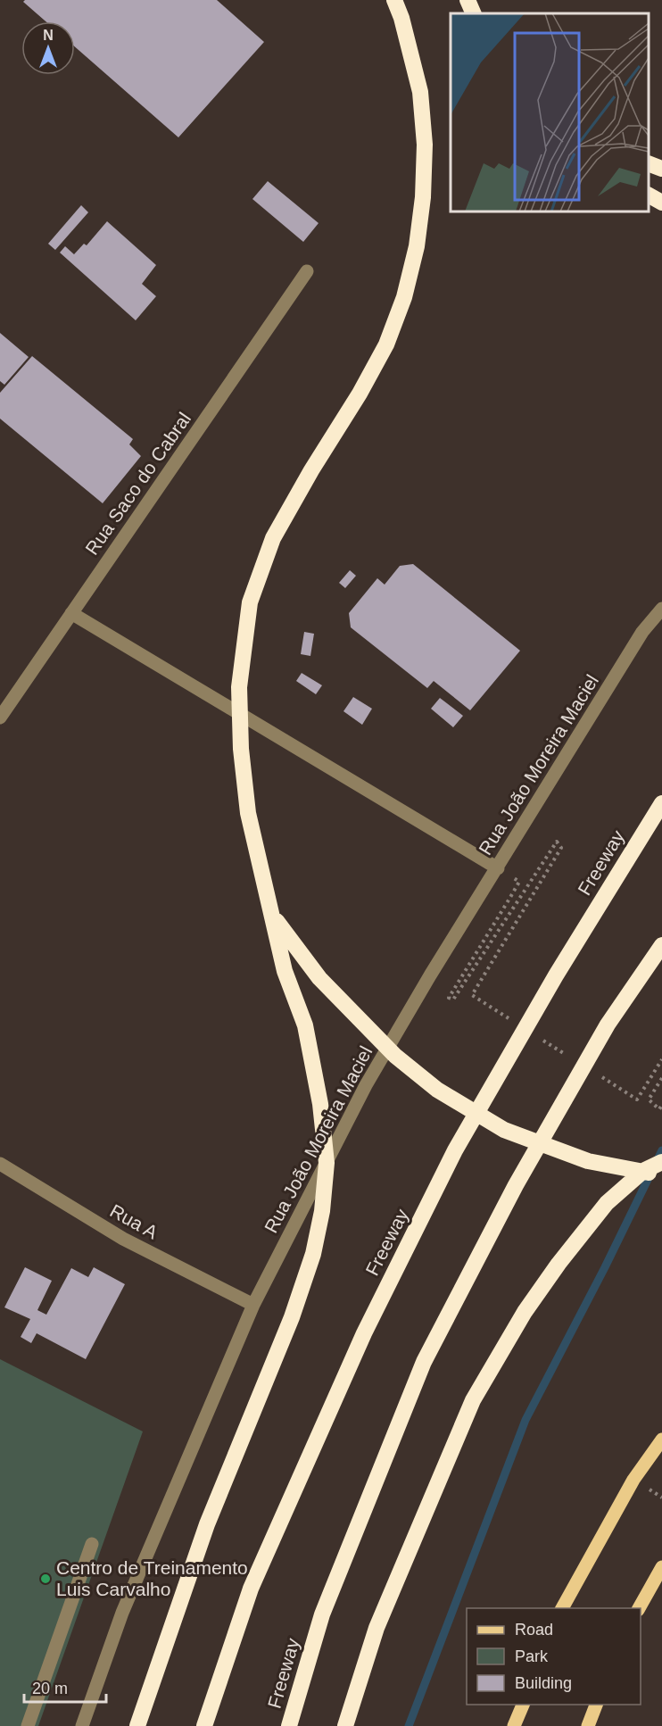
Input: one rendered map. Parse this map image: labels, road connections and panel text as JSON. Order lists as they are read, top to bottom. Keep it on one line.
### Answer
{"streets":{"highway":["Freeway"],"street":["Rua Saco do Cabral","Rua João Moreira Maciel","Rua A"]},"crossings":[["Rua João Moreira Maciel","Rua A"]],"places":["Centro de Treinamento Luis Carvalho"],"legend":["Road","Park","Building"],"scale_bar":"20 m","north":"top"}
